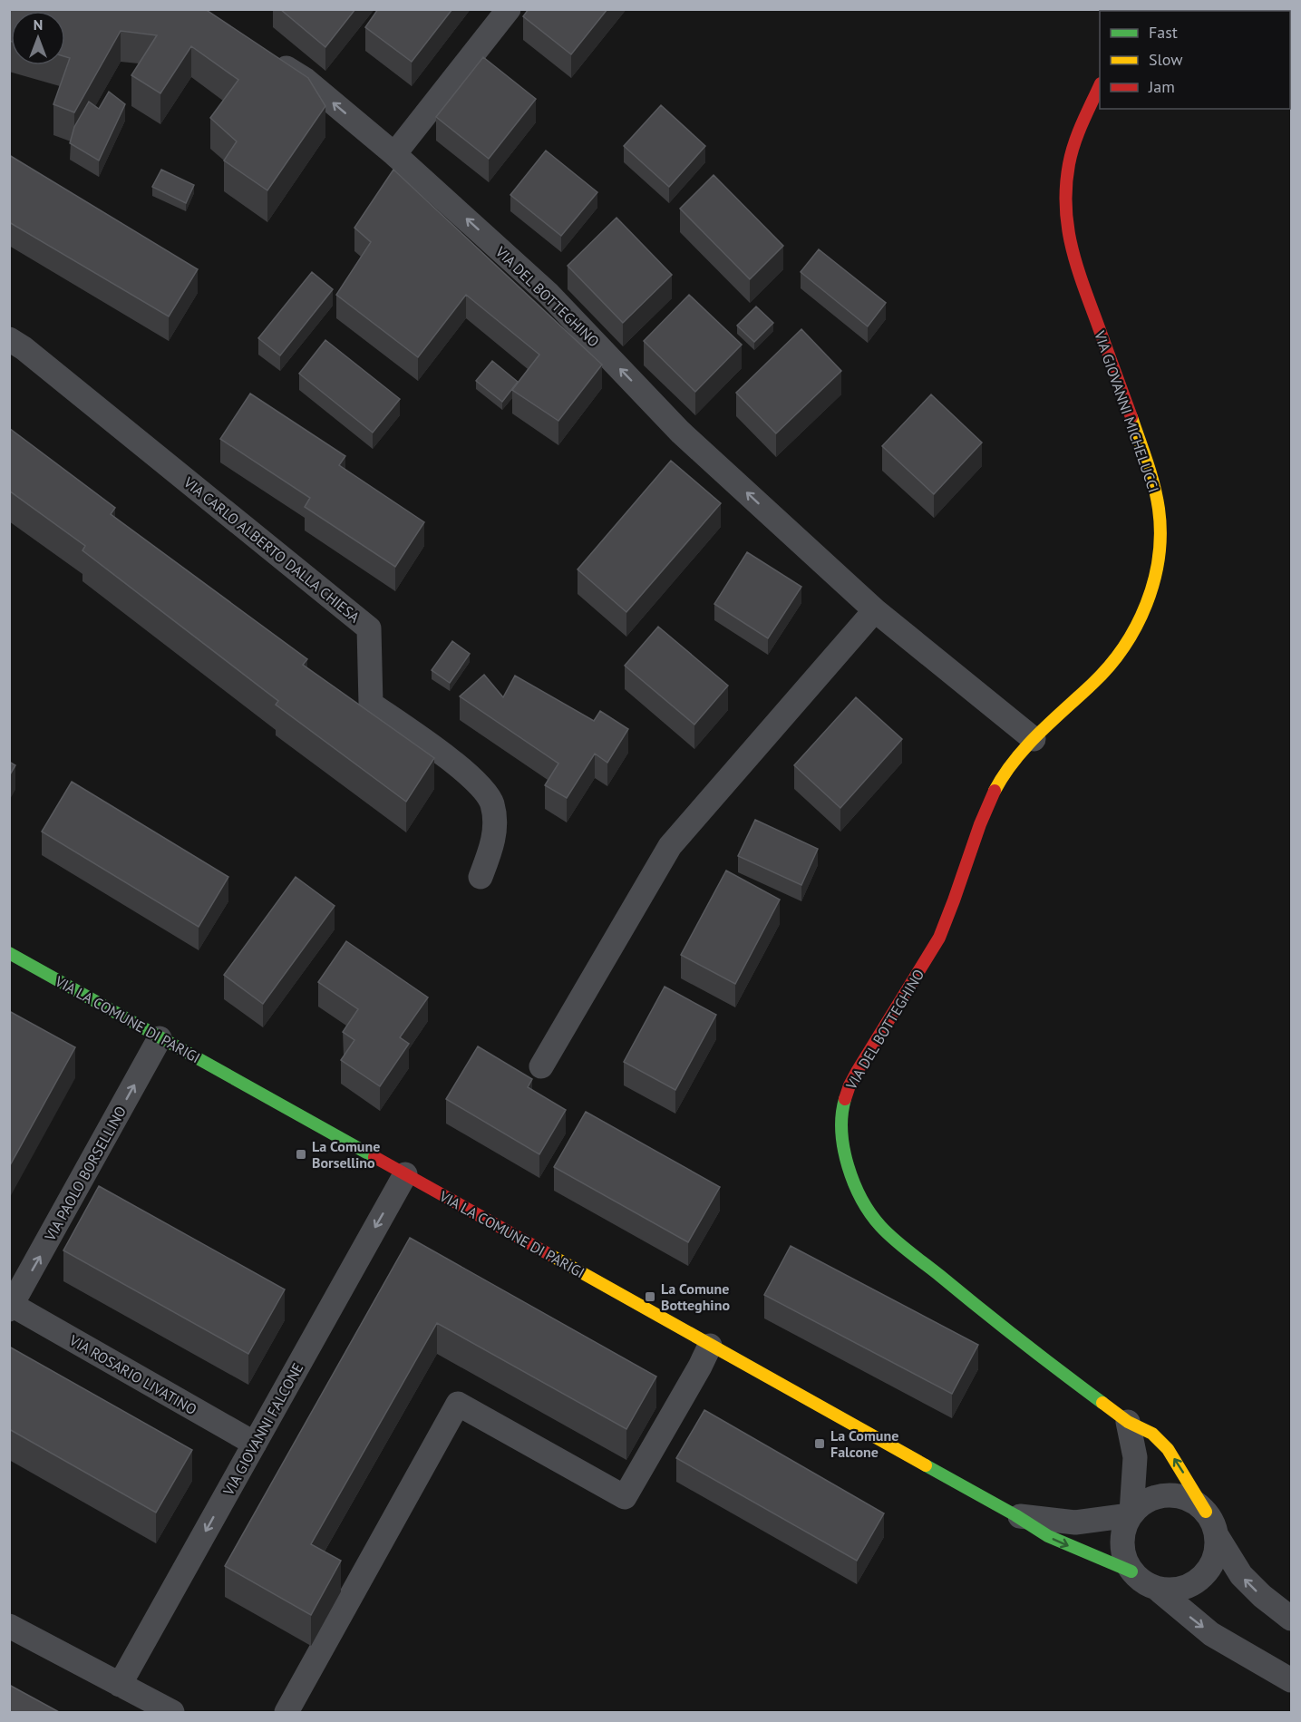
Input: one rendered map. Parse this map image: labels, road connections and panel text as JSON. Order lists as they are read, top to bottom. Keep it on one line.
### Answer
{"streets":{"street":["VIA DEL BOTTEGHINO","VIA GIOVANNI MICHELUCCI","VIA CARLO ALBERTO DALLA CHIESA","VIA LA COMUNE DI PARIGI","VIA PAOLO BORSELLINO","VIA ROSARIO LIVATINO","VIA GIOVANNI FALCONE"]},"crossings":[["VIA DEL BOTTEGHINO","VIA GIOVANNI MICHELUCCI"],["VIA DEL BOTTEGHINO","VIA LA COMUNE DI PARIGI"],["VIA LA COMUNE DI PARIGI","VIA PAOLO BORSELLINO"],["VIA LA COMUNE DI PARIGI","VIA GIOVANNI FALCONE"],["VIA PAOLO BORSELLINO","VIA ROSARIO LIVATINO"],["VIA ROSARIO LIVATINO","VIA GIOVANNI FALCONE"]],"one_way":["VIA DEL BOTTEGHINO","VIA PAOLO BORSELLINO","VIA GIOVANNI FALCONE"],"places":{"transit":["La Comune Borsellino","La Comune Botteghino","La Comune Falcone"]},"legend":["Fast","Slow","Jam"],"north":"top"}
